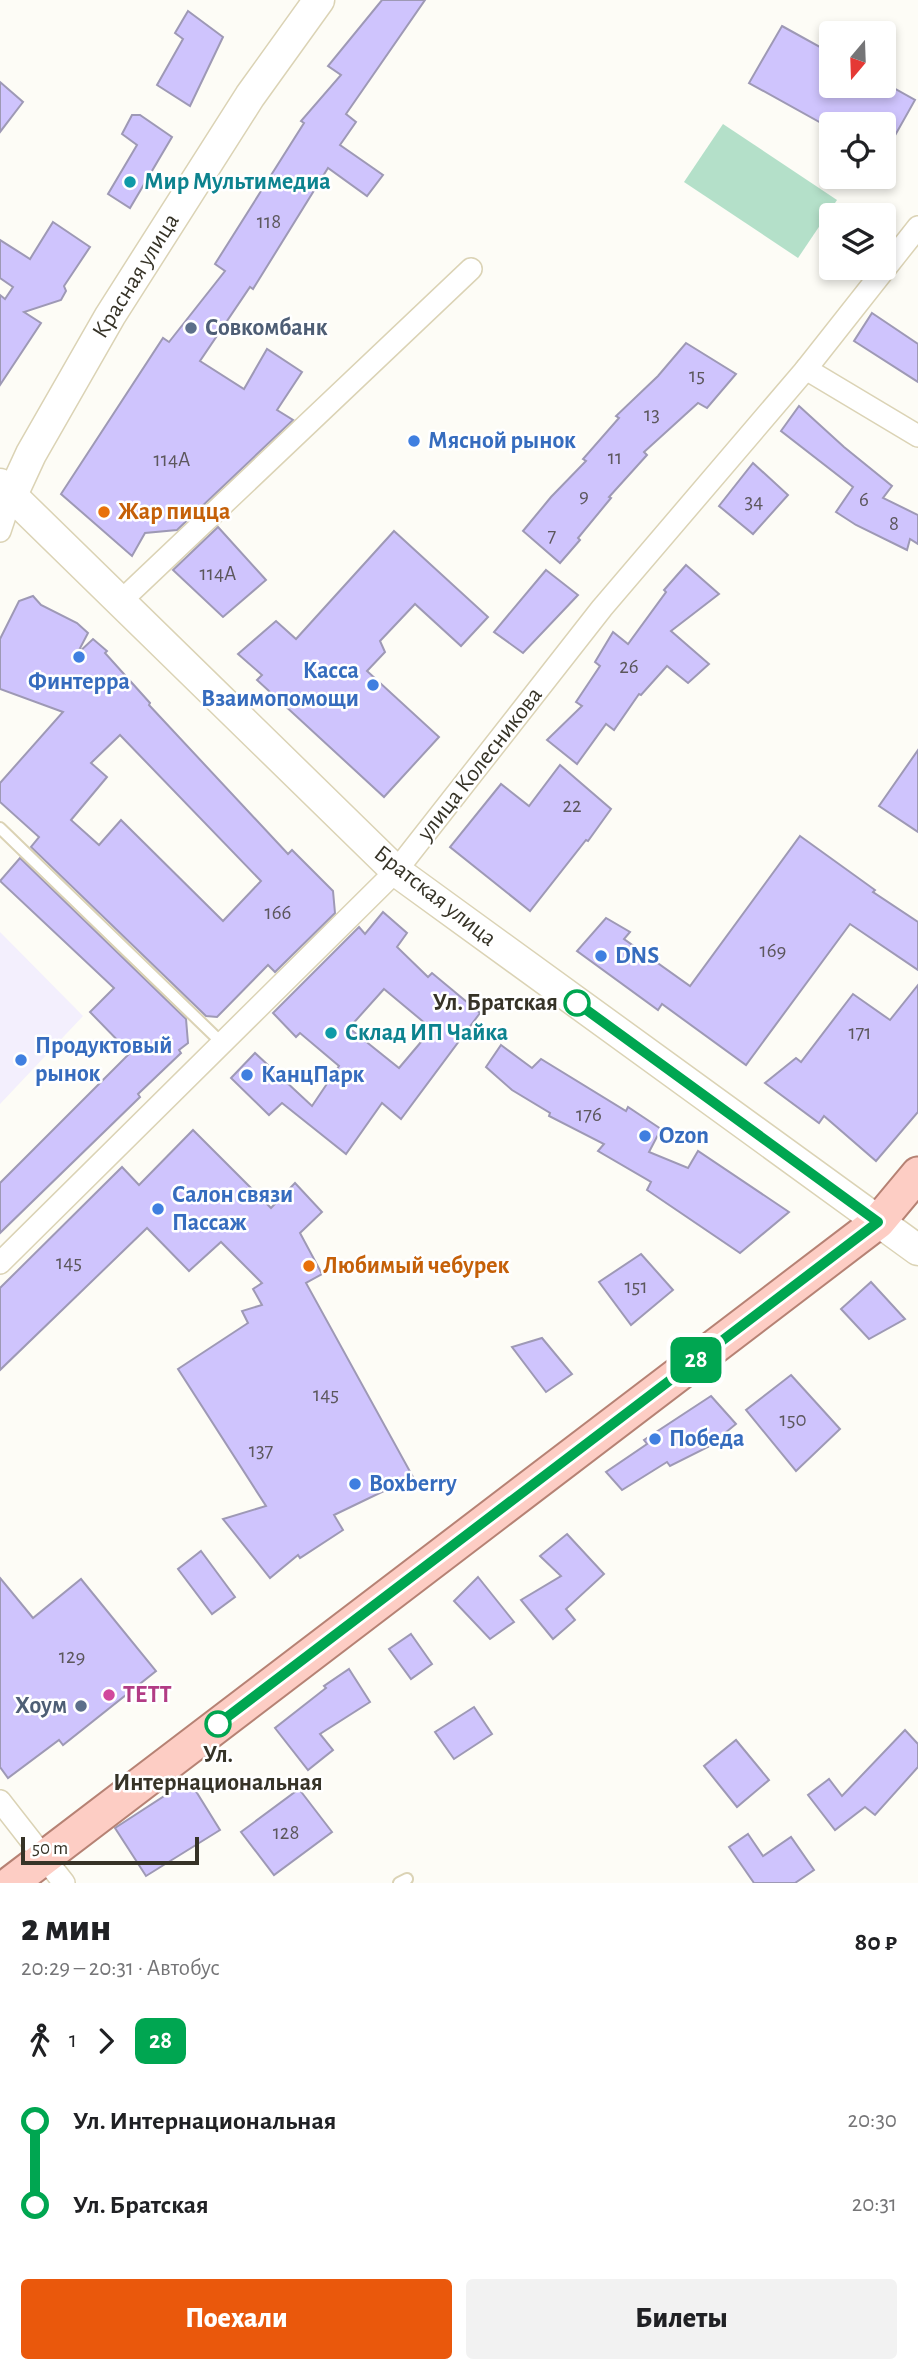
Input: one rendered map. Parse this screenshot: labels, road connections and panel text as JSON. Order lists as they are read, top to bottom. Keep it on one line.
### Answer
{"streets":{"main road":["Красная улица","Братская улица"],"street":["улица Колесникова"]},"crossings":[["Красная улица","Братская улица"],["улица Колесникова","Братская улица"]],"places":["Мир Мультимедиа","Совкомбанк","Мясной рынок","Жар пицца","Финтерра","Касса Взаимопомощи","DNS","Ул. Братская","Склад ИП Чайка","Продуктовый рынок","КанцПарк","Ozon","Салон связи Пассаж","Любимый чебурек","Победа","Boxberry","ТЕТТ","Хоум","Ул. Интернациональная"],"lines":["bus line 28"],"house_numbers":["118","15","13","11","114А","9","6","34","8","7","114А","26","22","166","169","171","176","145","151","145","150","137","129","128"],"scale_bar":"50 m","north":"bottom","page":{"on_map":"28","scale":"50 m","heading":["2 мин","20:29 – 20:31 · Автобус","80 ₽"],"legs":["1","28"],"list":[{"name":"Ул. Интернациональная","value":"20:30"},{"name":"Ул. Братская","value":"20:31"}],"buttons":["Поехали","Билеты"]}}
